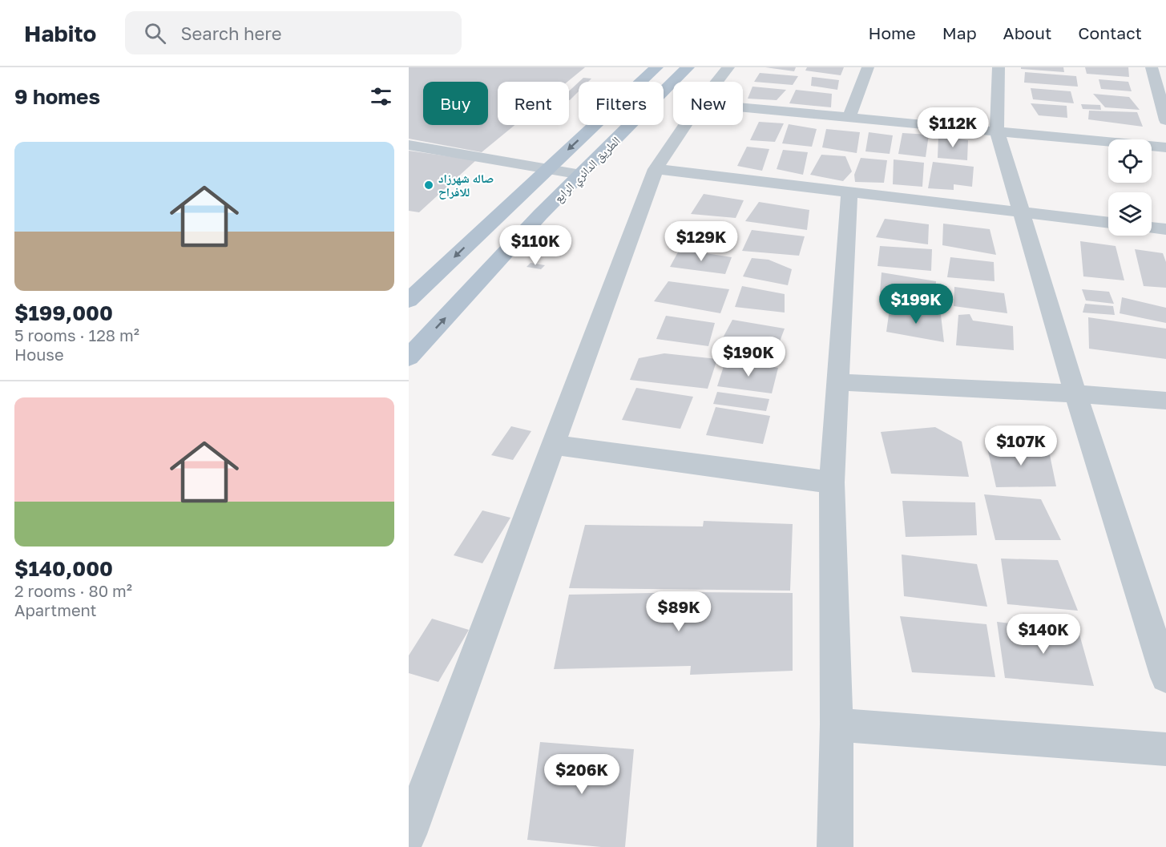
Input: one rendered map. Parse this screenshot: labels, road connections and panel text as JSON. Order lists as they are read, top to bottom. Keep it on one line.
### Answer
{"streets":{"main road":["الطريق الدائري الرابع"]},"places":["صاله شهرزاد للافراح"],"page":{"header":"Habito","search":"Search here","nav":["Home","Map","About","Contact"],"heading":"9 homes","chip":["Buy","Rent","Filters","New"],"price":["$112K","$129K","$110K","$199K","$190K","$107K","$89K","$140K","$206K"],"list":[{"name":"$199,000","note":"5 rooms · 128 m² · House"},{"name":"$140,000","note":"2 rooms · 80 m² · Apartment"}]}}
